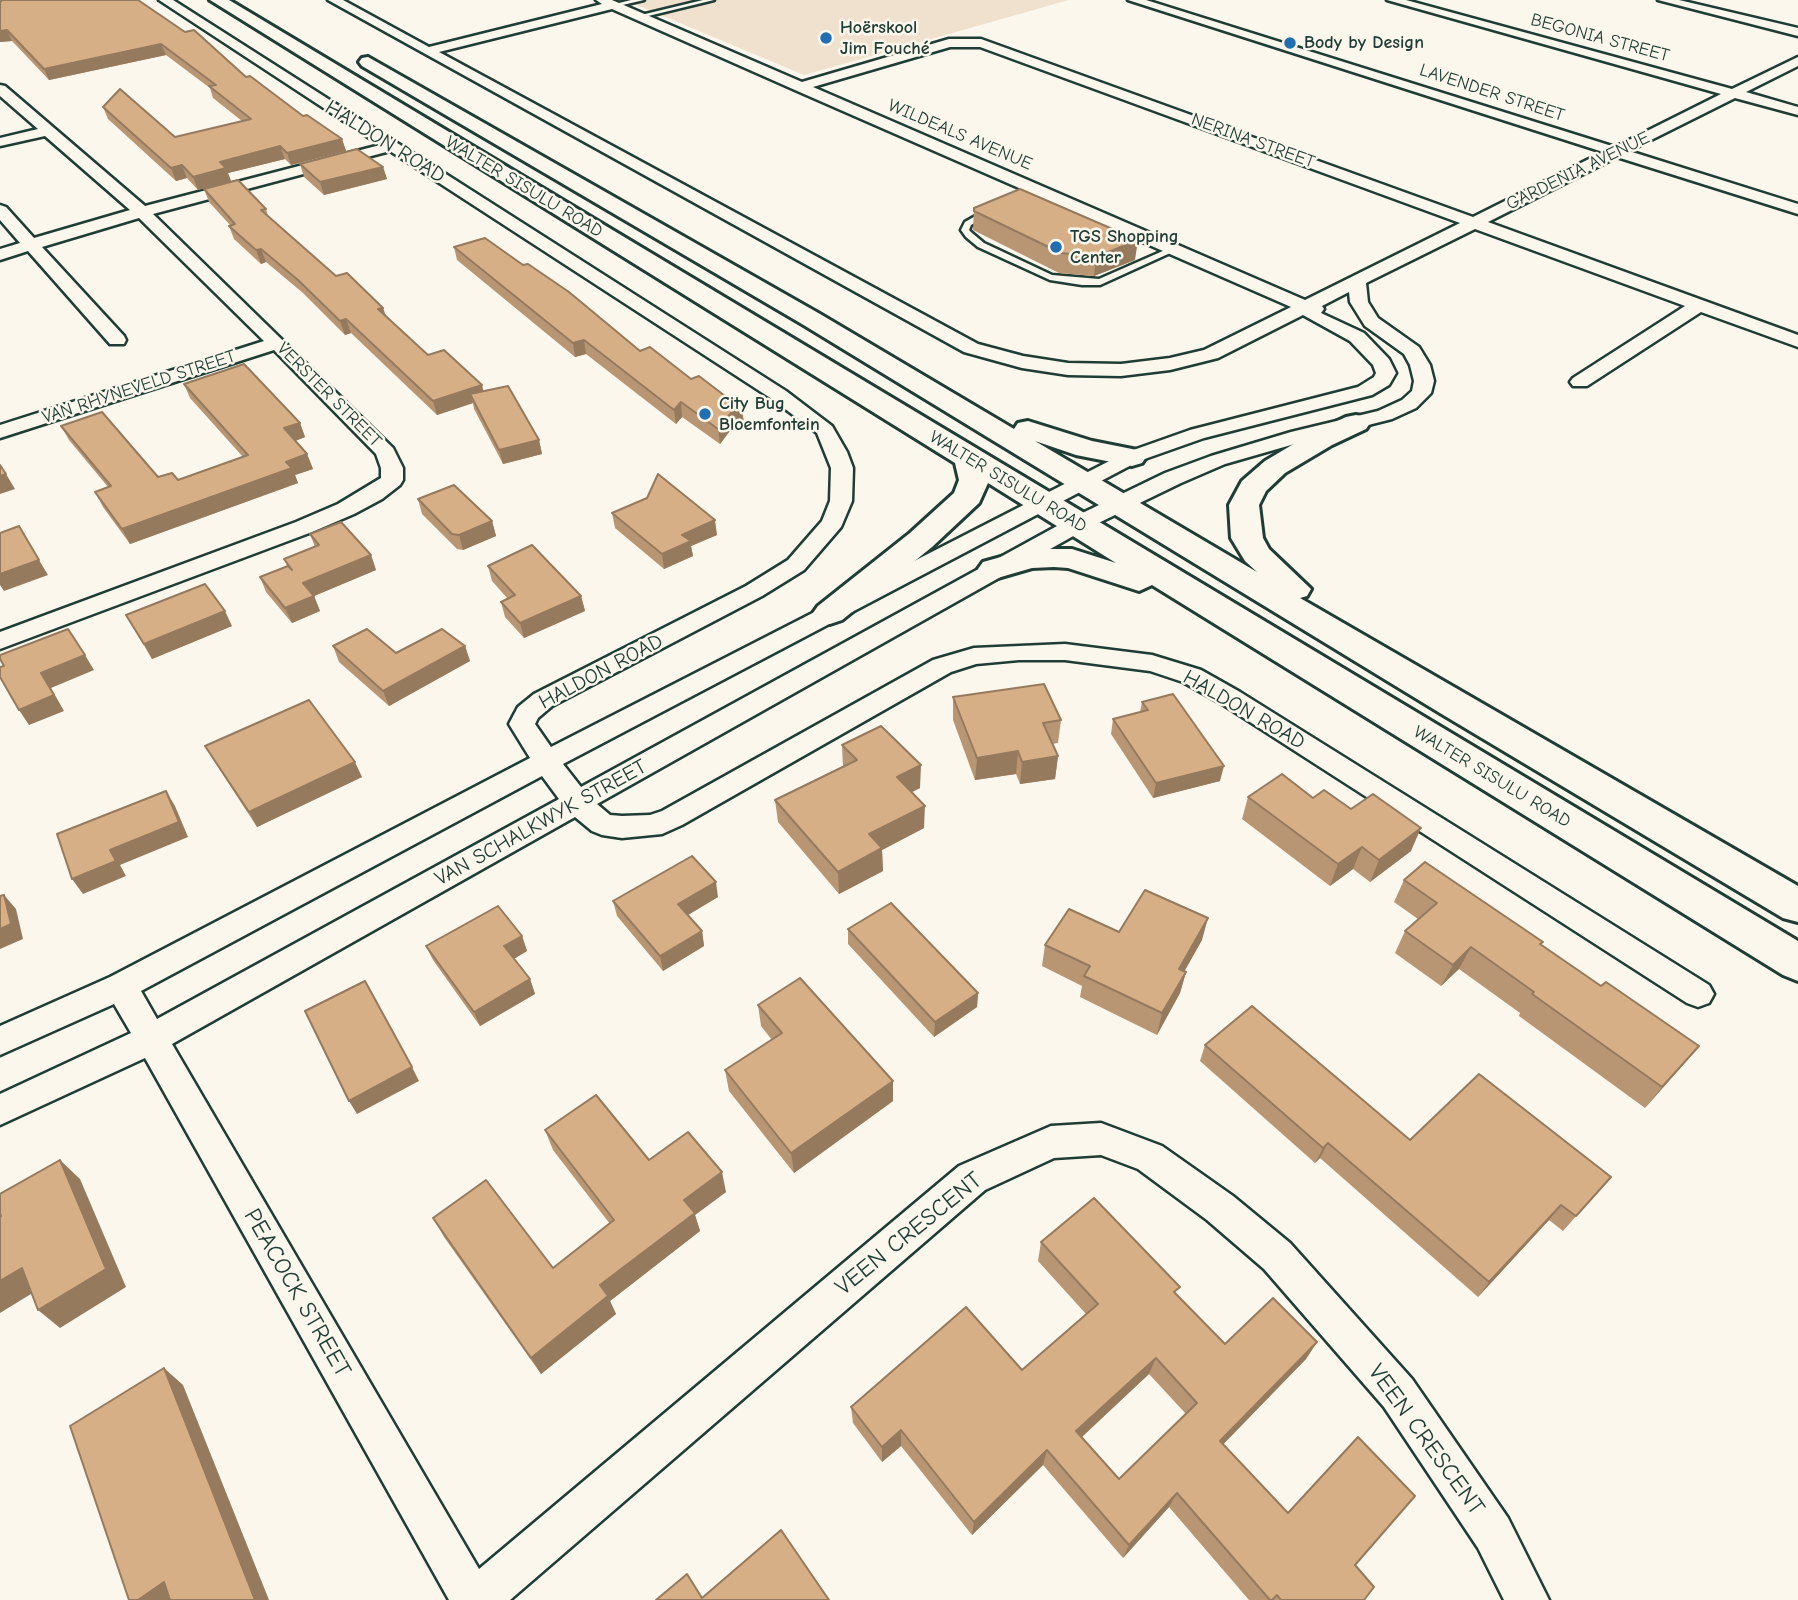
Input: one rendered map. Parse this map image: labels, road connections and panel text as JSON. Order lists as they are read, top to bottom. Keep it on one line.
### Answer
{"streets":{"highway":["WALTER SISULU ROAD"],"street":["BEGONIA STREET","LAVENDER STREET","WILDEALS AVENUE","NERINA STREET","HALDON ROAD","GARDENIA AVENUE","VAN RHYNEVELD STREET","VERSTER STREET","VAN SCHALKWYK STREET","VEEN CRESCENT","PEACOCK STREET"]},"crossings":[["BEGONIA STREET","GARDENIA AVENUE"],["LAVENDER STREET","GARDENIA AVENUE"],["WILDEALS AVENUE","NERINA STREET"],["WILDEALS AVENUE","GARDENIA AVENUE"],["NERINA STREET","GARDENIA AVENUE"],["HALDON ROAD","VAN SCHALKWYK STREET"],["WALTER SISULU ROAD","VAN SCHALKWYK STREET"],["VAN RHYNEVELD STREET","VERSTER STREET"],["VAN SCHALKWYK STREET","PEACOCK STREET"],["VEEN CRESCENT","PEACOCK STREET"]],"places":["Hoërskool Jim Fouché","Body by Design","TGS Shopping Center","City Bug Bloemfontein"]}
